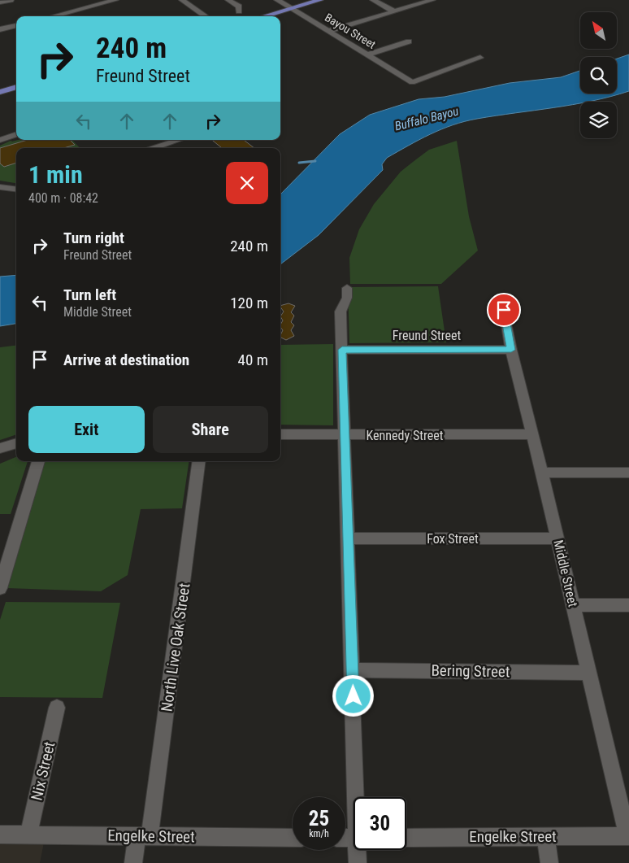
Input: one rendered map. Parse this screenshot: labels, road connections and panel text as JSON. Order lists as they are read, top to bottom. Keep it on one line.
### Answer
{"streets":{"street":["Bayou Street","Freund Street","Kennedy Street","Fox Street","Middle Street","North Live Oak Street","Bering Street","Nix Street","Engelke Street"]},"crossings":[["Freund Street","Middle Street"],["Kennedy Street","Middle Street"],["Fox Street","Middle Street"],["Middle Street","Bering Street"],["Middle Street","Engelke Street"],["North Live Oak Street","Engelke Street"],["Nix Street","Engelke Street"]],"water":["Buffalo Bayou"],"north":"top left","page":{"turn":["240 m","Freund Street"],"heading":["1 min","400 m · 08:42"],"list":[{"name":"Turn right","note":"Freund Street","value":"240 m"},{"name":"Turn left","note":"Middle Street","value":"120 m"},{"name":"Arrive at destination","value":"40 m"}],"buttons":["Exit","Share"],"speed":"25 km/h","limit":"30"}}
